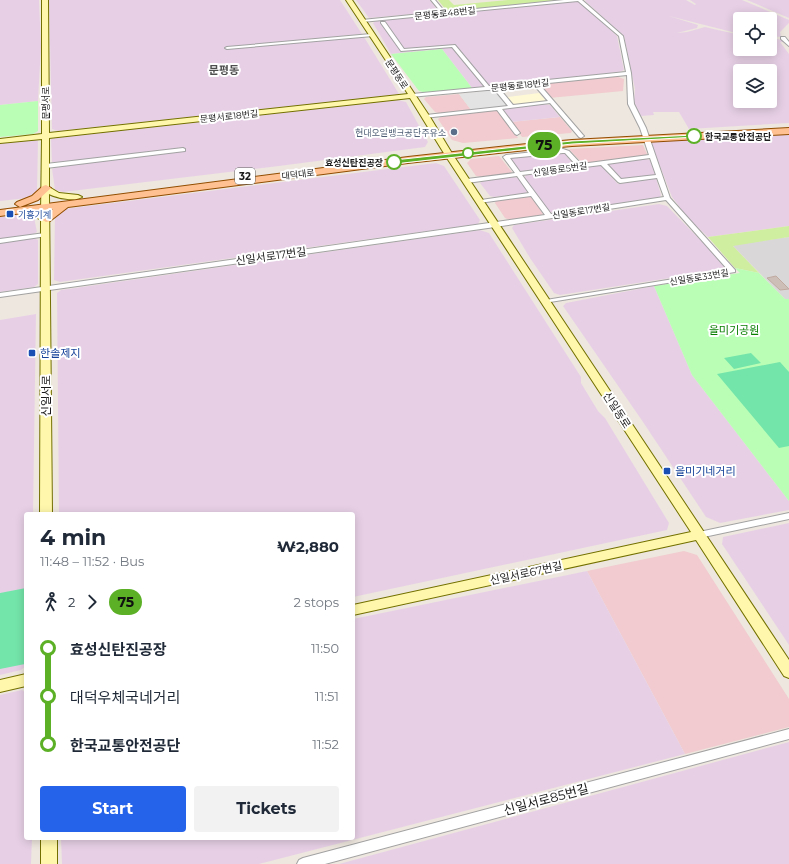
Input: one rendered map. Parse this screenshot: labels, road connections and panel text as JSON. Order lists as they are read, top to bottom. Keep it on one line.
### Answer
{"streets":{"main road":["문평동로","문평서로","문평서로18번길","대덕대로","32","신일서로","신일동로","신일서로67번길"],"street":["문평동로48번길","문평동로18번길","신일동로5번길","신일동로17번길","신일서로17번길","신일동로33번길","신일서로85번길"]},"crossings":[["문평동로48번길","문평동로"],["문평동로","문평동로18번길"],["문평동로","문평서로18번길"],["문평동로","대덕대로"],["문평동로","신일동로"],["문평동로18번길","문평서로18번길"],["문평동로18번길","신일동로33번길"],["문평서로","문평서로18번길"],["문평서로","대덕대로"],["문평서로","신일서로"],["신일동로5번길","신일동로33번길"],["신일동로5번길","신일동로"],["대덕대로","신일동로33번길"],["대덕대로","신일서로"],["대덕대로","신일동로"],["신일동로17번길","신일서로17번길"],["신일동로17번길","신일동로33번길"],["신일동로17번길","신일동로"],["신일서로17번길","신일서로"],["신일서로17번길","신일동로"],["신일동로33번길","신일동로"],["신일동로","신일서로67번길"]],"districts":["문평동"],"parks":["을미기공원"],"places":{"other":["현대오일뱅크공단주유소","한국교통안전공단","효성신탄진공장"],"transit":["기흥기계","한솔제지","을미기네거리"]},"lines":["bus line 75"],"page":{"on_map":"75","heading":["4 min","11:48 – 11:52 · Bus","₩2,880"],"legs":["2","75","2 stops"],"list":[{"name":"효성신탄진공장","value":"11:50"},{"name":"대덕우체국네거리","value":"11:51"},{"name":"한국교통안전공단","value":"11:52"}],"buttons":["Start","Tickets"]}}
